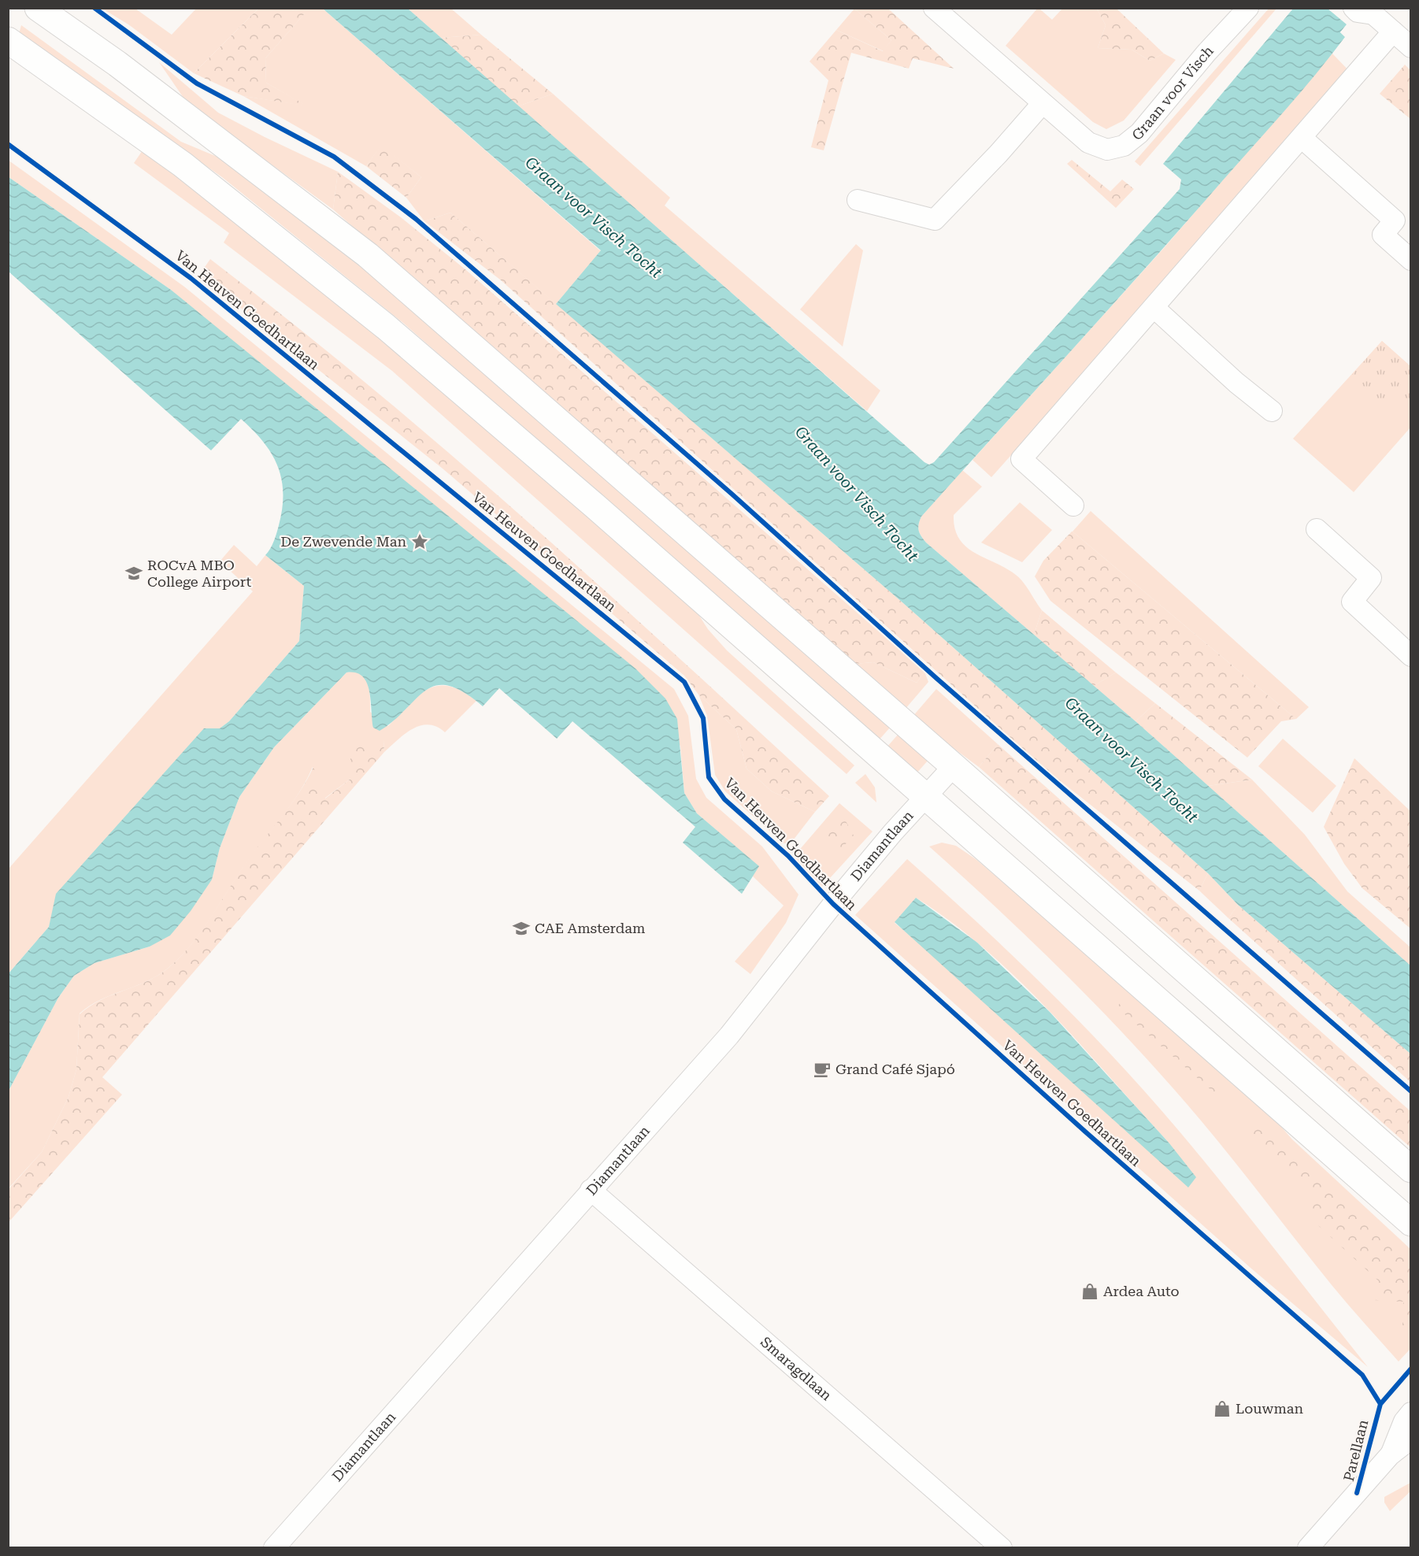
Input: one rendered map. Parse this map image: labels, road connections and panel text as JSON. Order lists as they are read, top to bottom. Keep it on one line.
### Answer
{"streets":{"street":["Graan voor Visch","Diamantlaan","Smaragdlaan","Parellaan"],"cycle path":["Van Heuven Goedhartlaan"]},"crossings":[["Diamantlaan","Smaragdlaan"]],"water":["Graan voor Visch Tocht"],"places":{"place":["De Zwevende Man"],"school or university":["ROCvA MBO College Airport","CAE Amsterdam"],"cafe":["Grand Café Sjapó"],"shop":["Ardea Auto","Louwman"]}}
